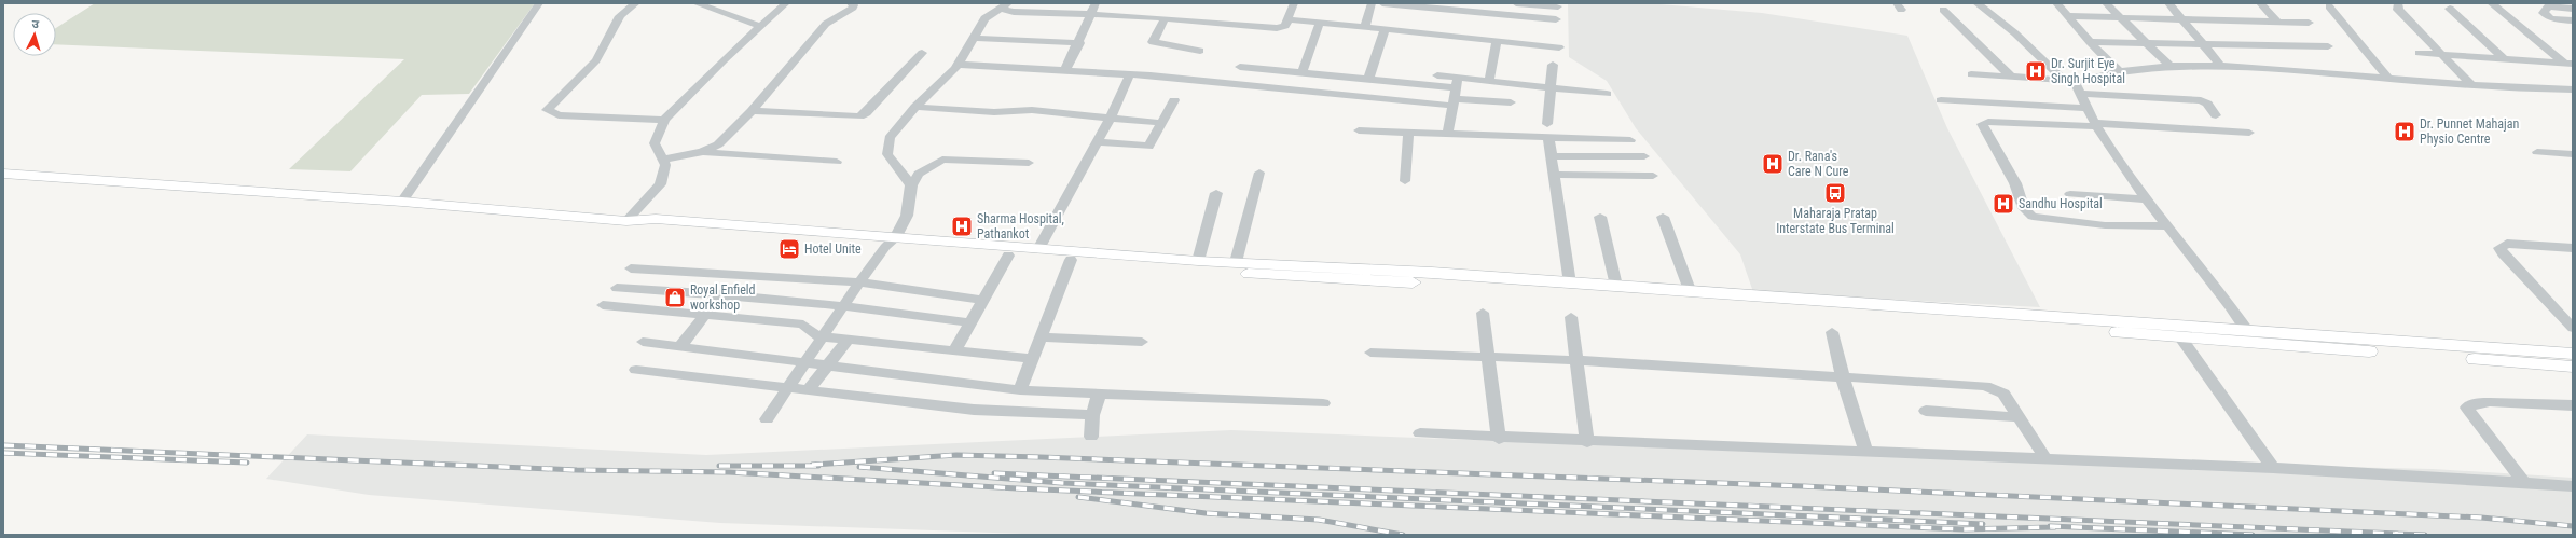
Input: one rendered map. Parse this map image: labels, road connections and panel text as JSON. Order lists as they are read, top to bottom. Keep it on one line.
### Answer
{"places":{"hospital":["Dr. Surjit Eye Singh Hospital","Dr. Punnet Mahajan Physio Centre","Dr. Rana's Care N Cure","Sandhu Hospital","Sharma Hospital, Pathankot"],"bus stop":["Maharaja Pratap Interstate Bus Terminal"],"hotel":["Hotel Unite"],"shop":["Royal Enfield workshop"]},"north":"top"}
